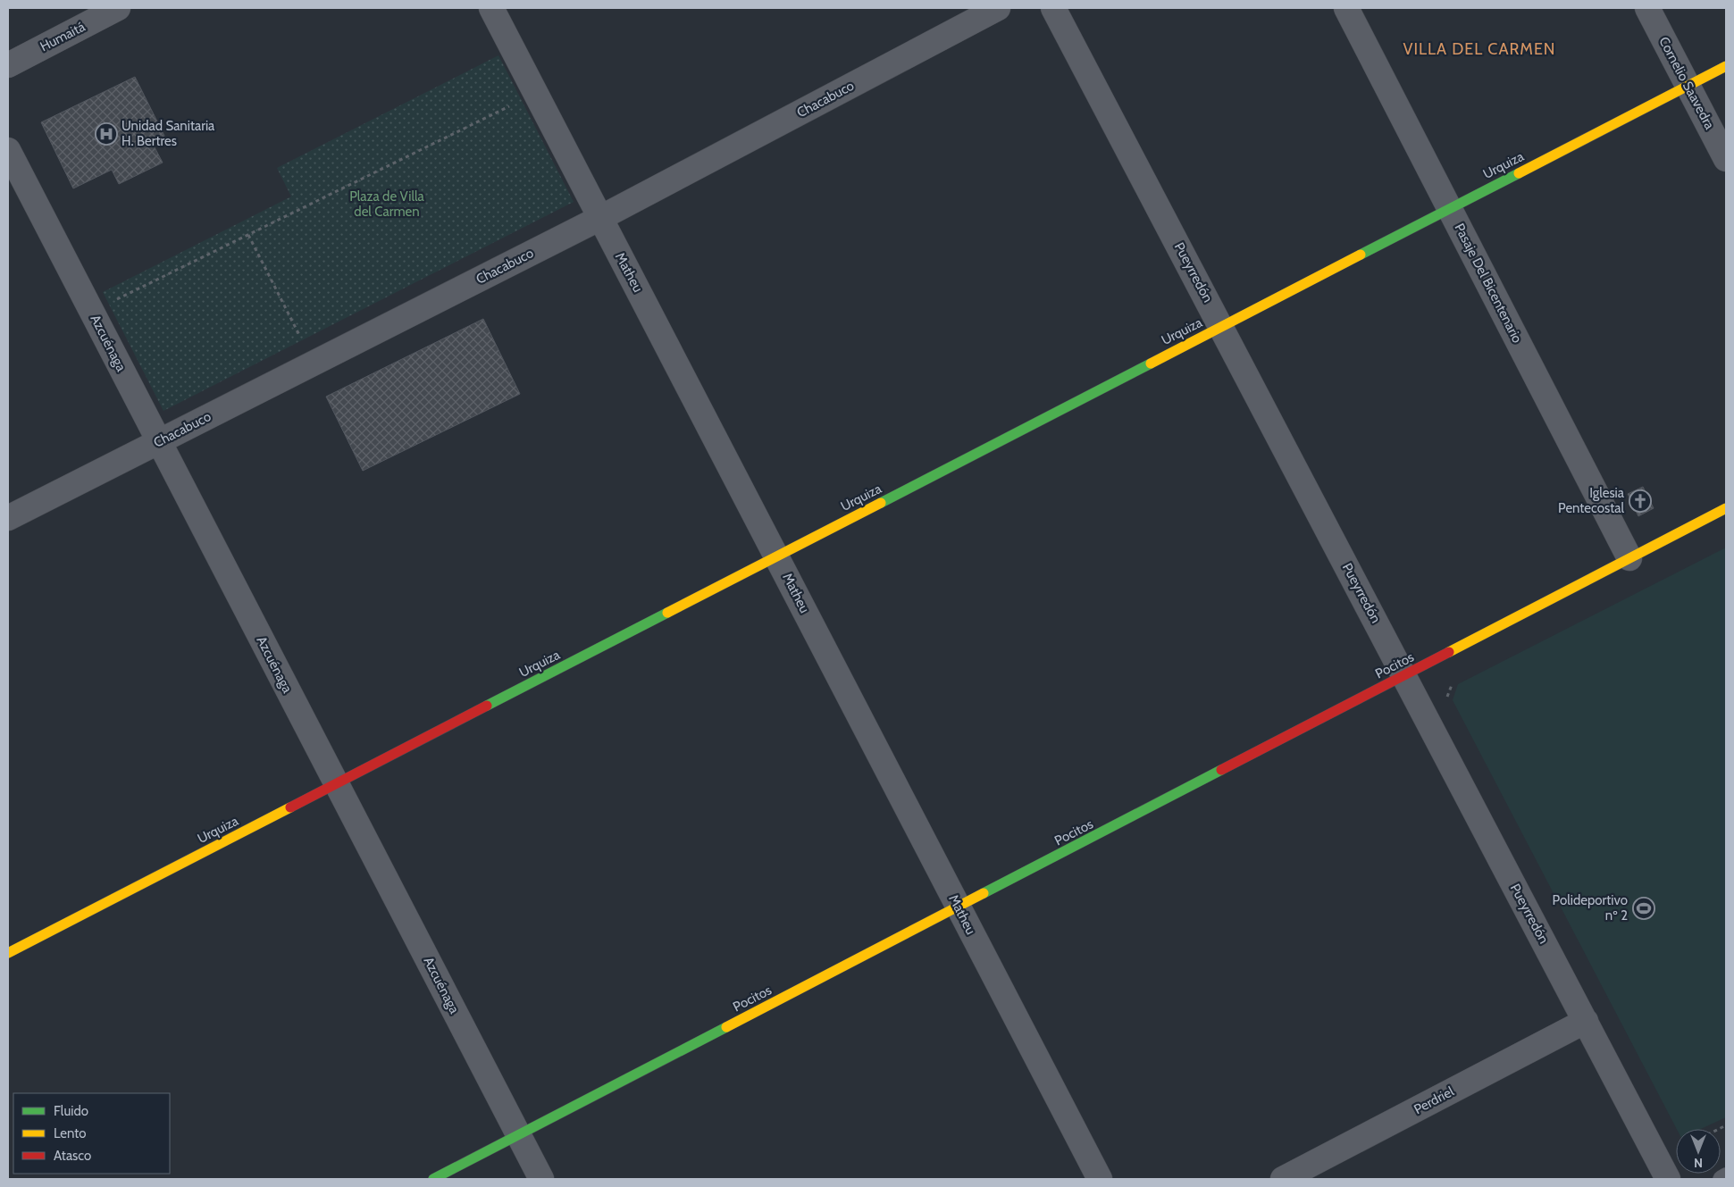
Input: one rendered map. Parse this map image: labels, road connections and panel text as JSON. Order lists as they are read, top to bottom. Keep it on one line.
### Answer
{"streets":{"street":["Humaitá","Cornelio Saavedra","Chacabuco","Urquiza","Matheu","Pueyrredón","Pasaje Del Bicentenario","Azcuénaga","Pocitos","Perdriel"]},"crossings":[["Cornelio Saavedra","Urquiza"],["Chacabuco","Matheu"],["Chacabuco","Azcuénaga"],["Urquiza","Matheu"],["Urquiza","Pueyrredón"],["Urquiza","Pasaje Del Bicentenario"],["Urquiza","Azcuénaga"],["Matheu","Pocitos"],["Pueyrredón","Pocitos"],["Pueyrredón","Perdriel"],["Pasaje Del Bicentenario","Pocitos"],["Azcuénaga","Pocitos"]],"districts":["VILLA DEL CARMEN"],"parks":["Plaza de Villa del Carmen"],"places":{"hospital":["Unidad Sanitaria H. Bertres"],"church":["Iglesia Pentecostal"],"sports":["Polideportivo nº 2"]},"legend":["Fluido","Lento","Atasco"],"north":"bottom"}
